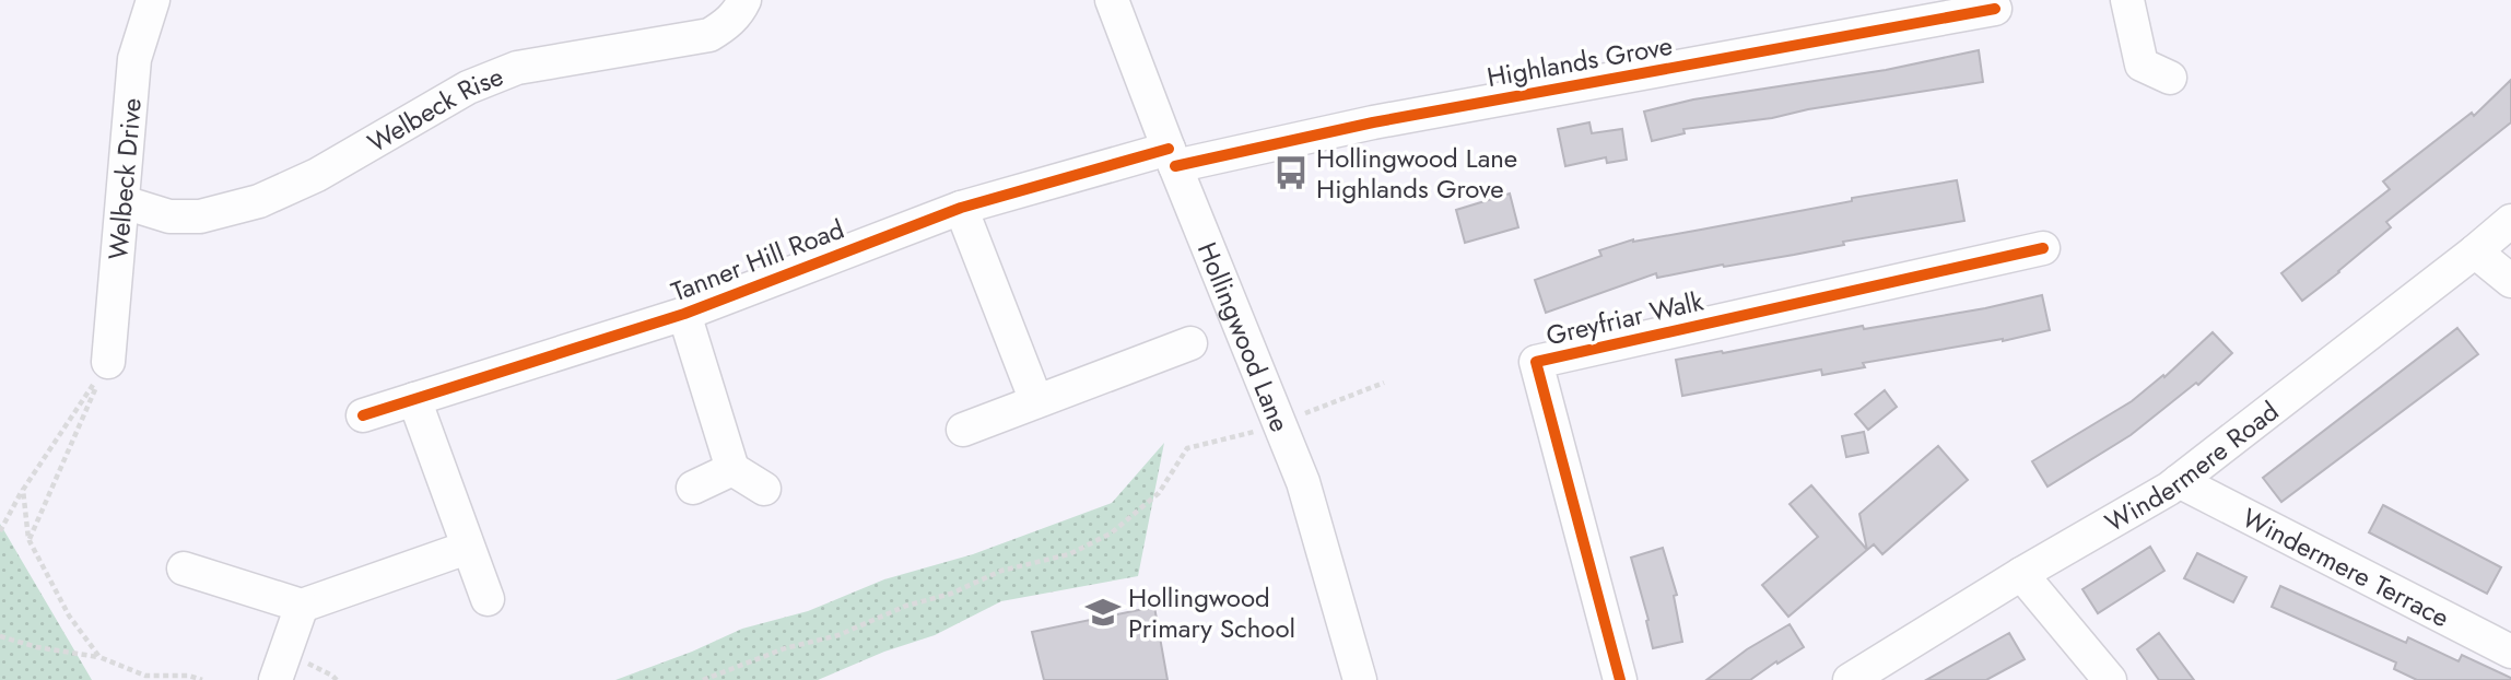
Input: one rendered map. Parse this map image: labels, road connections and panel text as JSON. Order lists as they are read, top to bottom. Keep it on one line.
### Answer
{"streets":{"street":["Highlands Grove","Welbeck Rise","Welbeck Drive","Tanner Hill Road","Greyfriar Walk","Hollingwood Lane","Windermere Road","Windermere Terrace"]},"crossings":[["Highlands Grove","Tanner Hill Road"],["Highlands Grove","Hollingwood Lane"],["Welbeck Rise","Welbeck Drive"],["Tanner Hill Road","Hollingwood Lane"],["Windermere Road","Windermere Terrace"]],"places":{"bus stop":["Hollingwood Lane Highlands Grove"],"school or university":["Hollingwood Primary School"]}}
